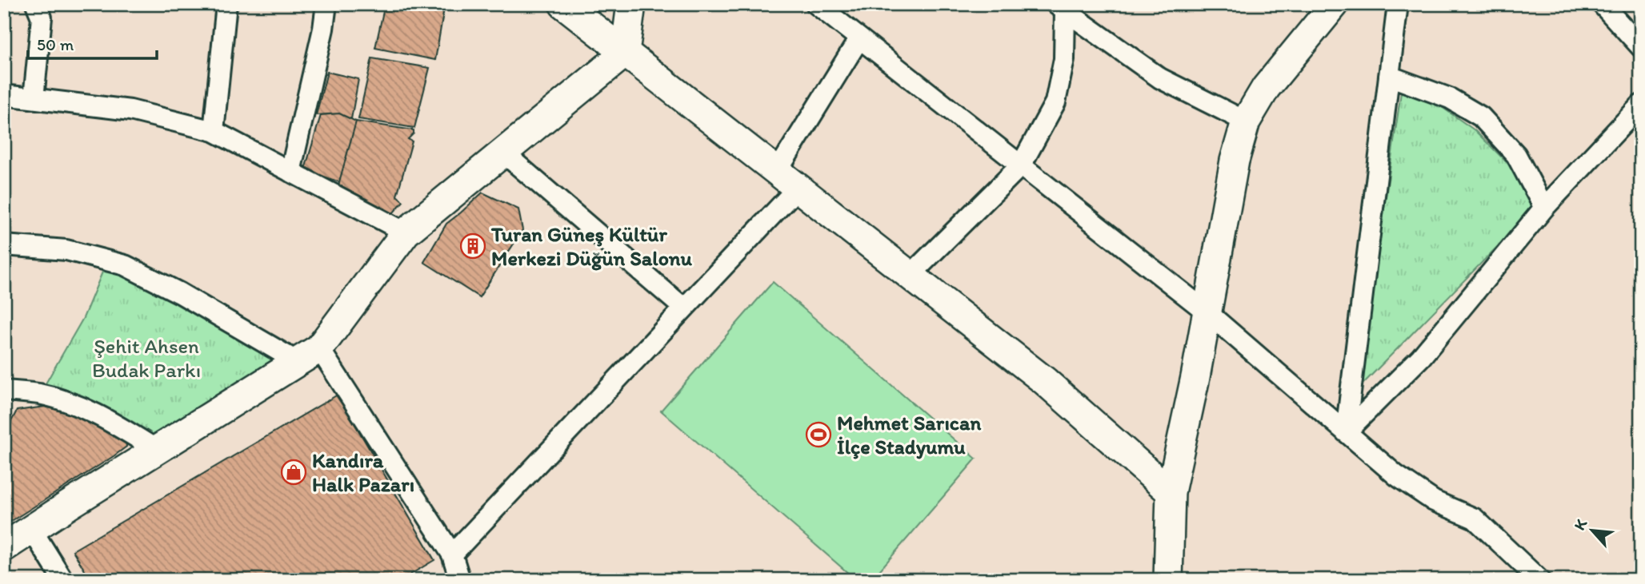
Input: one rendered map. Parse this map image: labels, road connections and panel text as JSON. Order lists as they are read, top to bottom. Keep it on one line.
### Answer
{"parks":["Şehit Ahsen Budak Parkı"],"places":{"building":["Turan Güneş Kültür Merkezi Düğün Salonu"],"sports":["Mehmet Sarıcan İlçe Stadyumu"],"shop":["Kandıra Halk Pazarı"]},"scale_bar":"50 m","north":"top left"}
